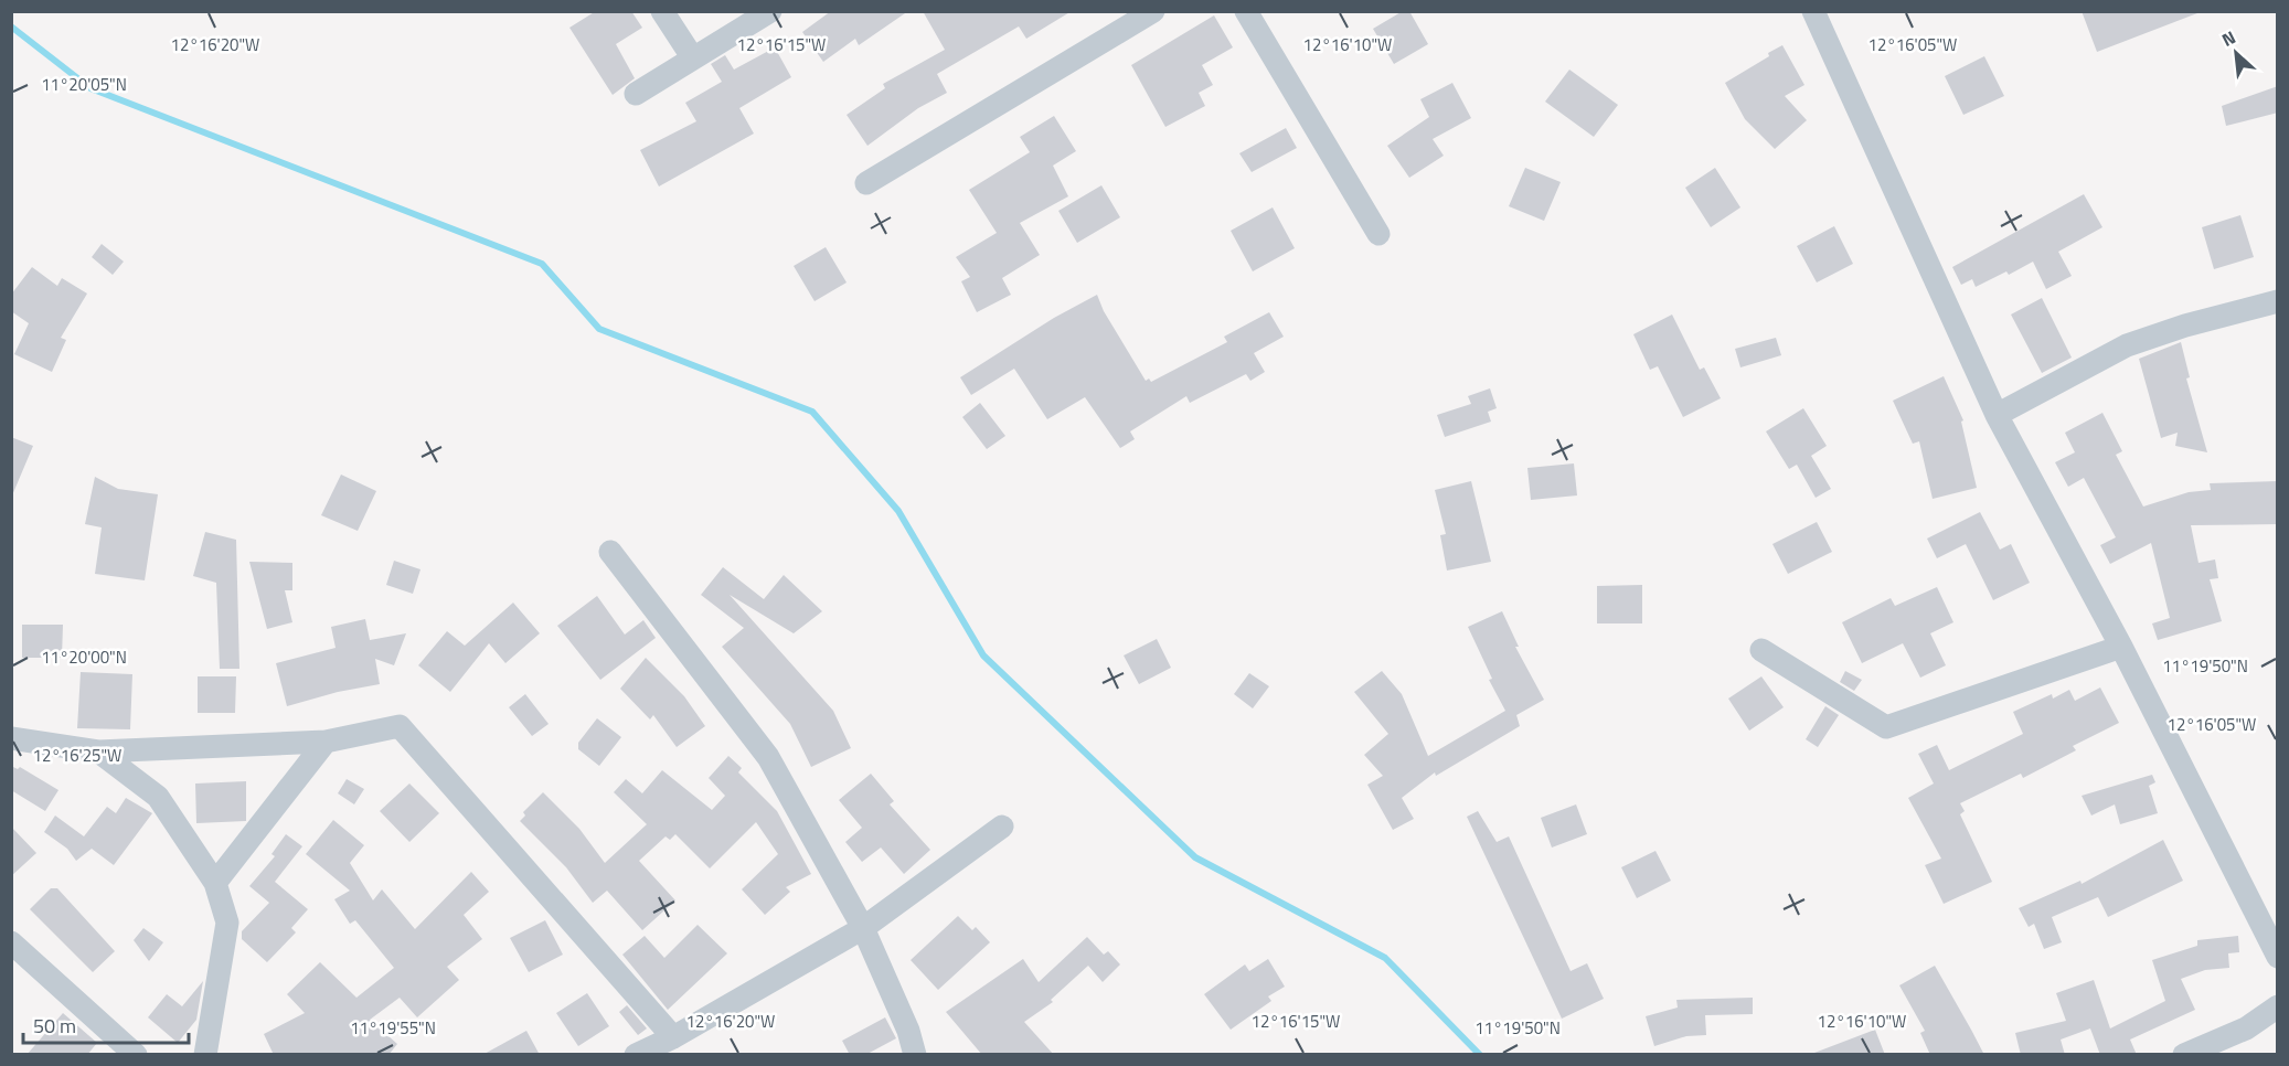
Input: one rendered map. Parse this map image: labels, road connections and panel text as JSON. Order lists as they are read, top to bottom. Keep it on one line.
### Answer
{"scale_bar":"50 m","north":"top left","coordinates":["12°16'20\"W","12°16'15\"W","12°16'10\"W","12°16'05\"W","11°20'05\"N","11°20'00\"N","11°19'50\"N","12°16'25\"W","11°19'55\"N"]}
